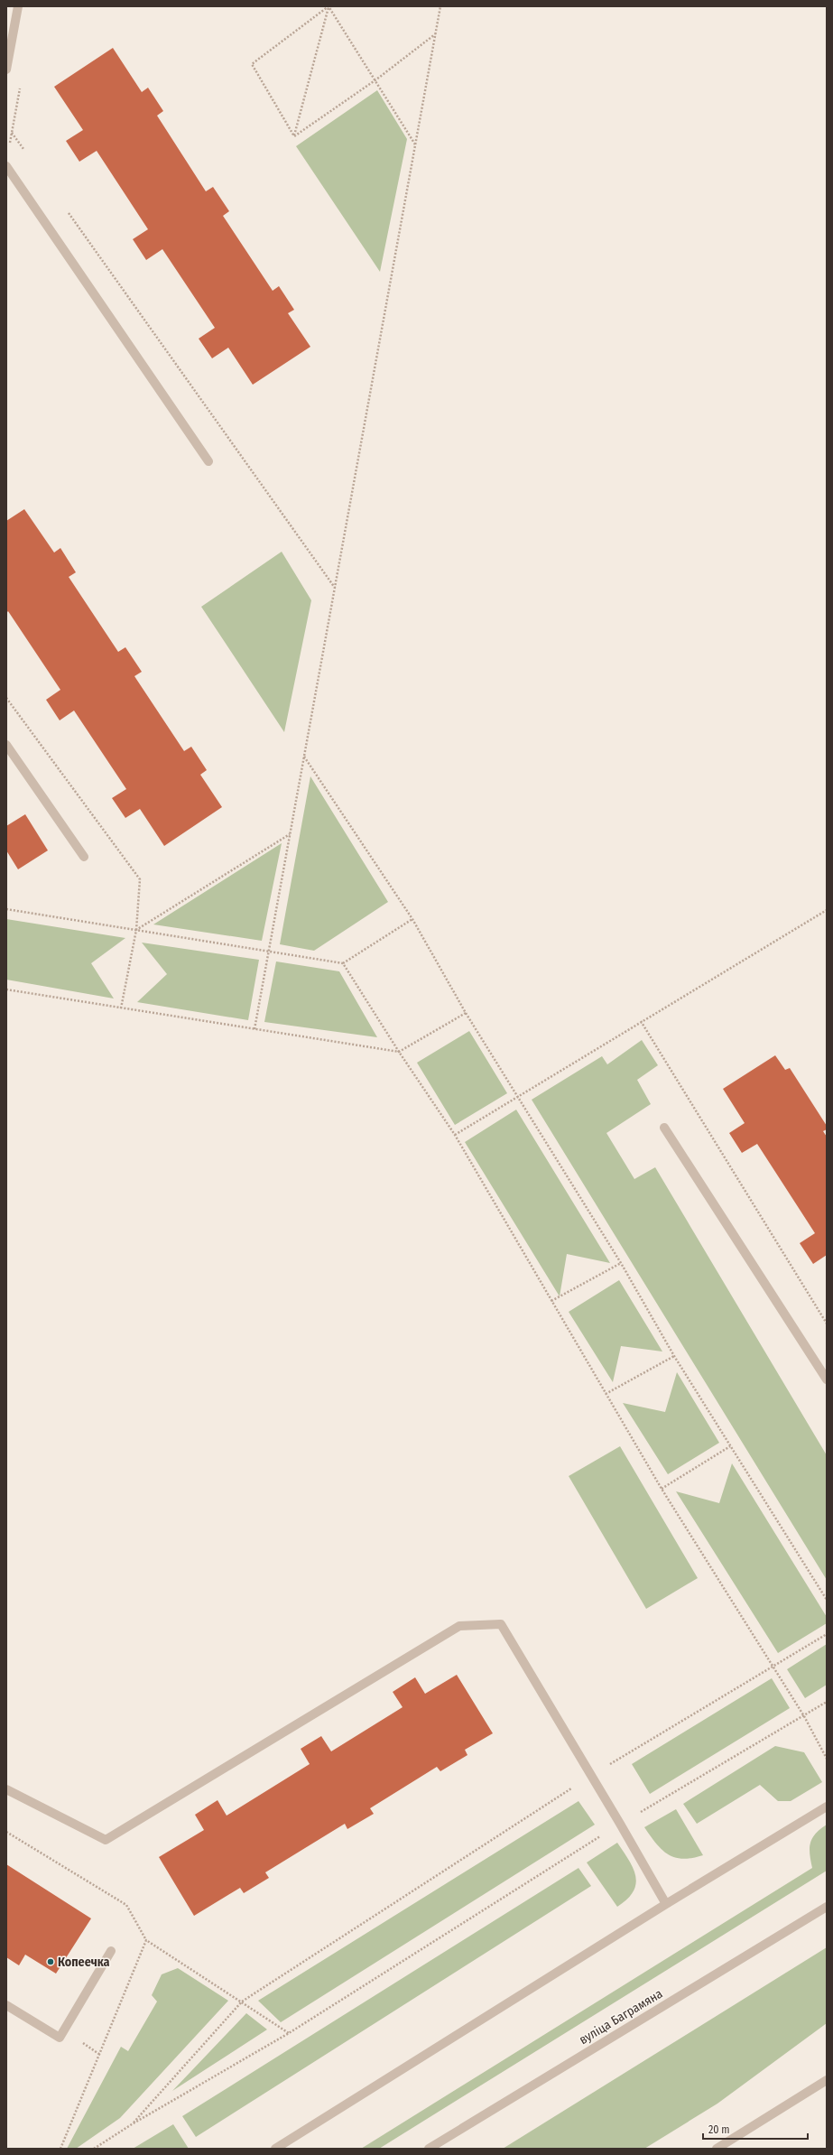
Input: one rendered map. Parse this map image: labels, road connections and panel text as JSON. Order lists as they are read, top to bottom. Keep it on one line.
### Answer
{"streets":{"street":["вуліца Баграмяна"]},"places":["Копеечка"],"scale_bar":"20 m"}
